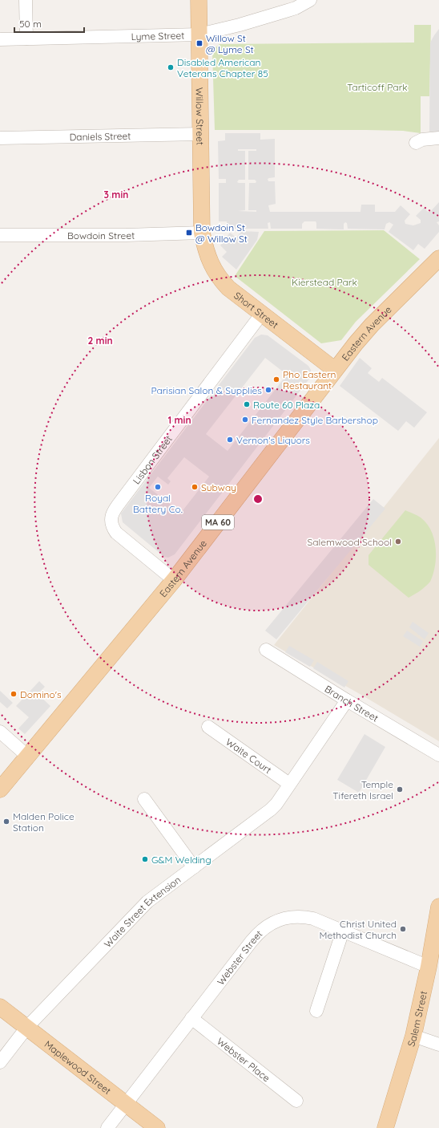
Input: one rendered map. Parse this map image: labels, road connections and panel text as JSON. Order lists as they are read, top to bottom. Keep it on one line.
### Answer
{"streets":{"main road":["Willow Street","Short Street","Eastern Avenue","MA 60","Salem Street","Maplewood Street"],"street":["Lyme Street","Daniels Street","Bowdoin Street","Lisbon Street","Branch Street","Waite Court","Waite Street Extension","Webster Street","Webster Place"]},"crossings":[["Lyme Street","Willow Street"],["Willow Street","Daniels Street"],["Willow Street","Bowdoin Street"],["Willow Street","Short Street"],["Bowdoin Street","Short Street"],["Short Street","Eastern Avenue"],["Short Street","Lisbon Street"],["Eastern Avenue","Lisbon Street"],["Branch Street","Waite Street Extension"],["Waite Court","Waite Street Extension"],["Waite Street Extension","Maplewood Street"],["Webster Street","Salem Street"],["Webster Street","Webster Place"],["Webster Street","Maplewood Street"]],"parks":["Tarticoff Park","Kierstead Park"],"places":{"transit":["Willow St @ Lyme St","Bowdoin St @ Willow St"],"other":["Disabled American Veterans Chapter 85","Pho Eastern Restaurant","Parisian Salon & Supplies","Route 60 Plaza","Fernandez Style Barbershop","Vernon's Liquors","Royal Battery Co.","Subway","Salemwood School","Domino's","Temple Tifereth Israel","Malden Police Station","G&M Welding","Christ United Methodist Church"]},"scale_bar":"50 m","rings":["3 min","2 min","1 min"]}
